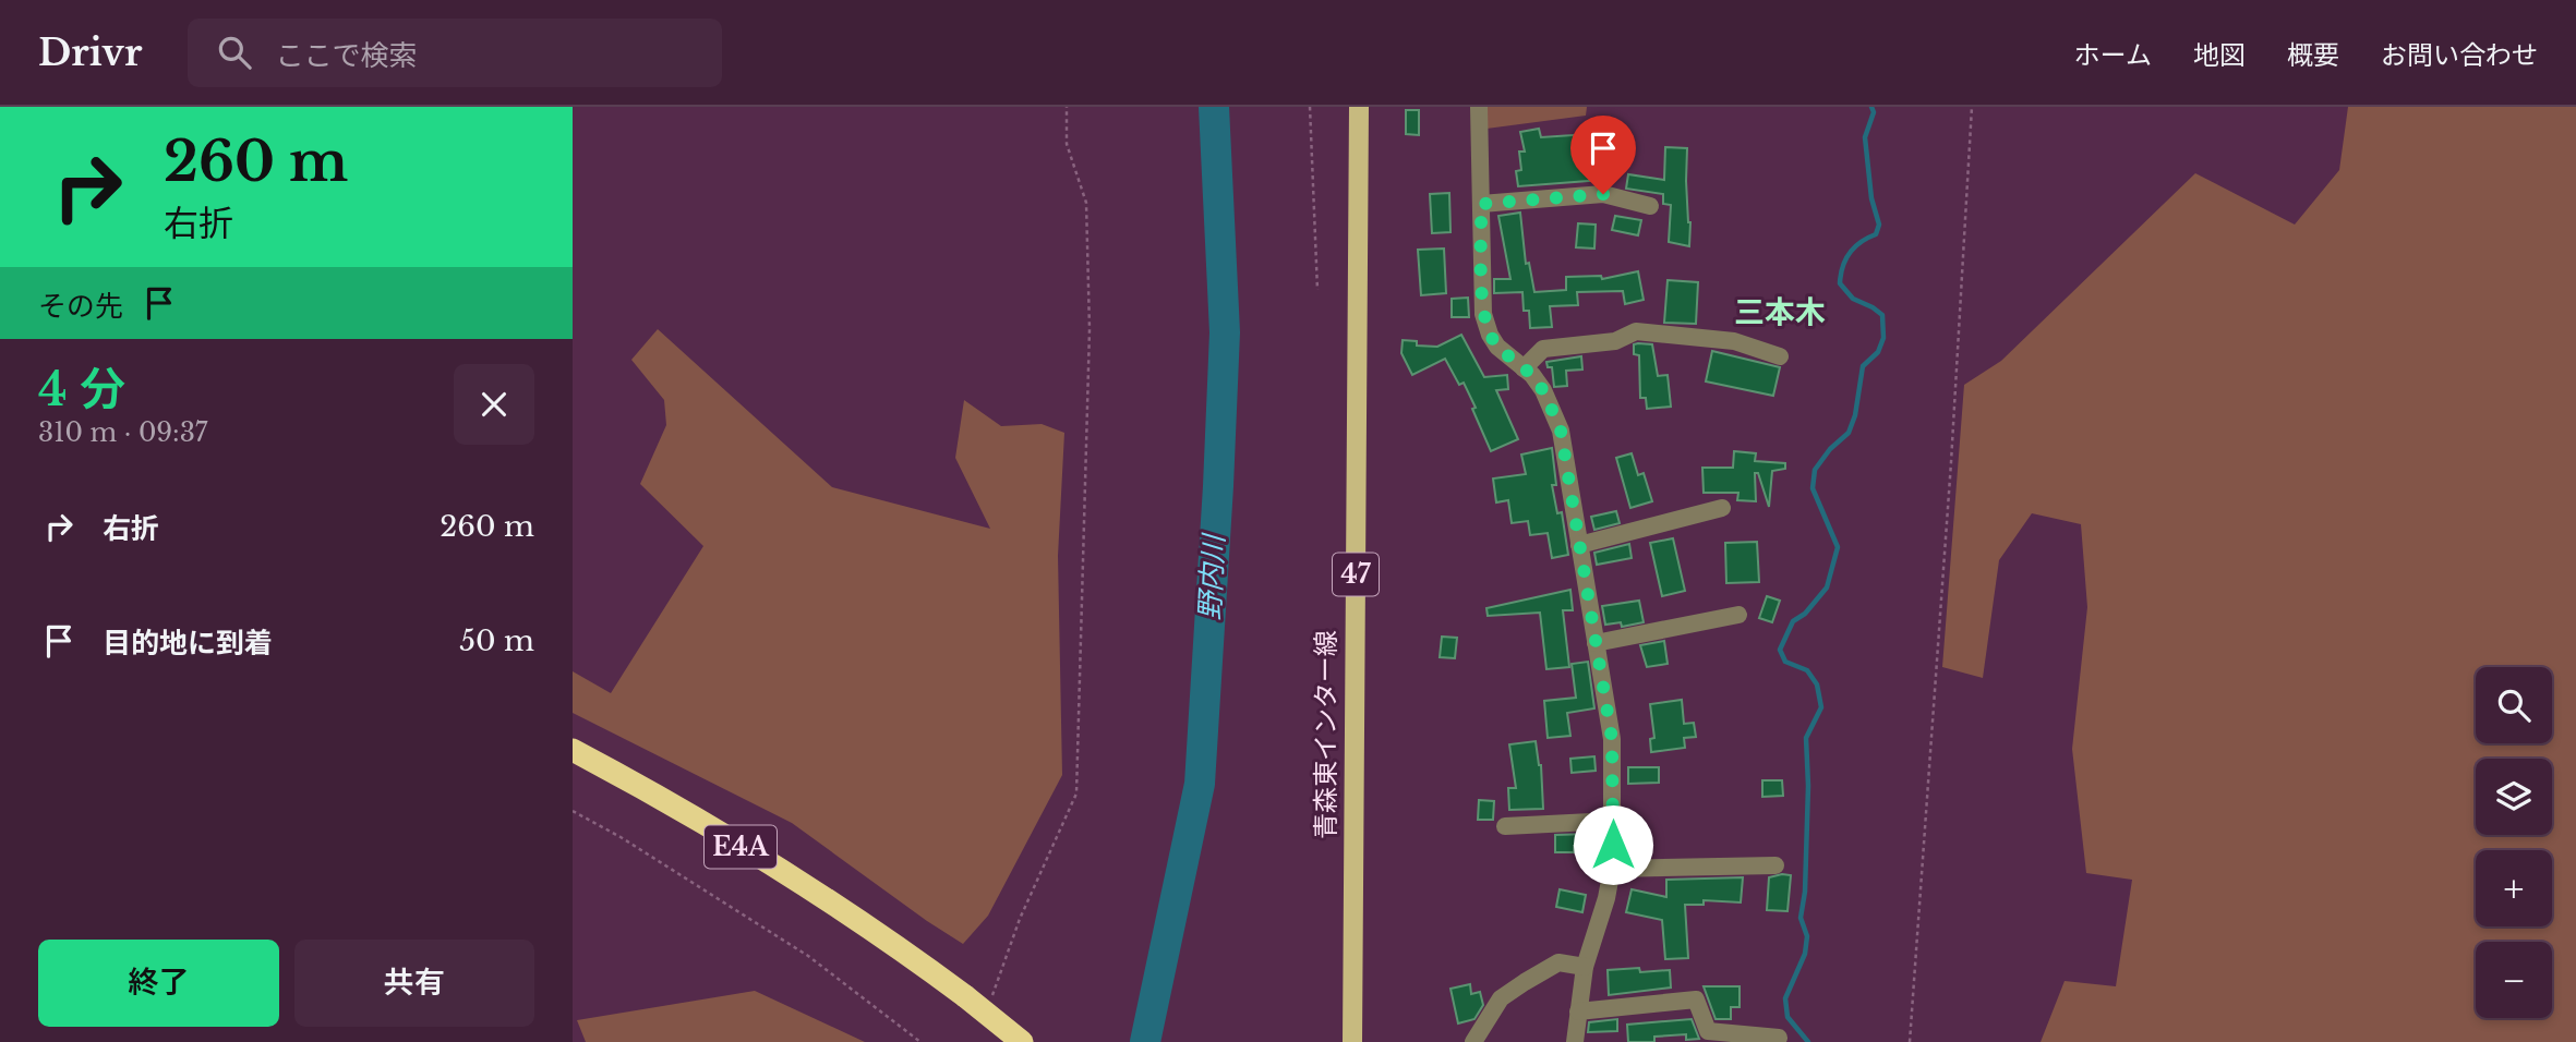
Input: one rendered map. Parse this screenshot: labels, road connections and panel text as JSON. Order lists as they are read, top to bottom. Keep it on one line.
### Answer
{"streets":{"highway":["E4A"],"main road":["47","青森東インター線"]},"districts":["三本木"],"water":["野内川"],"page":{"header":"Drivr","search":"ここで検索","nav":["ホーム","地図","概要","お問い合わせ"],"turn":["260 m","右折"],"then":"その先","heading":["4 分","310 m · 09:37"],"list":[{"name":"右折","value":"260 m"},{"name":"目的地に到着","value":"50 m"}],"map_buttons":["+","−"],"buttons":["終了","共有"]}}
